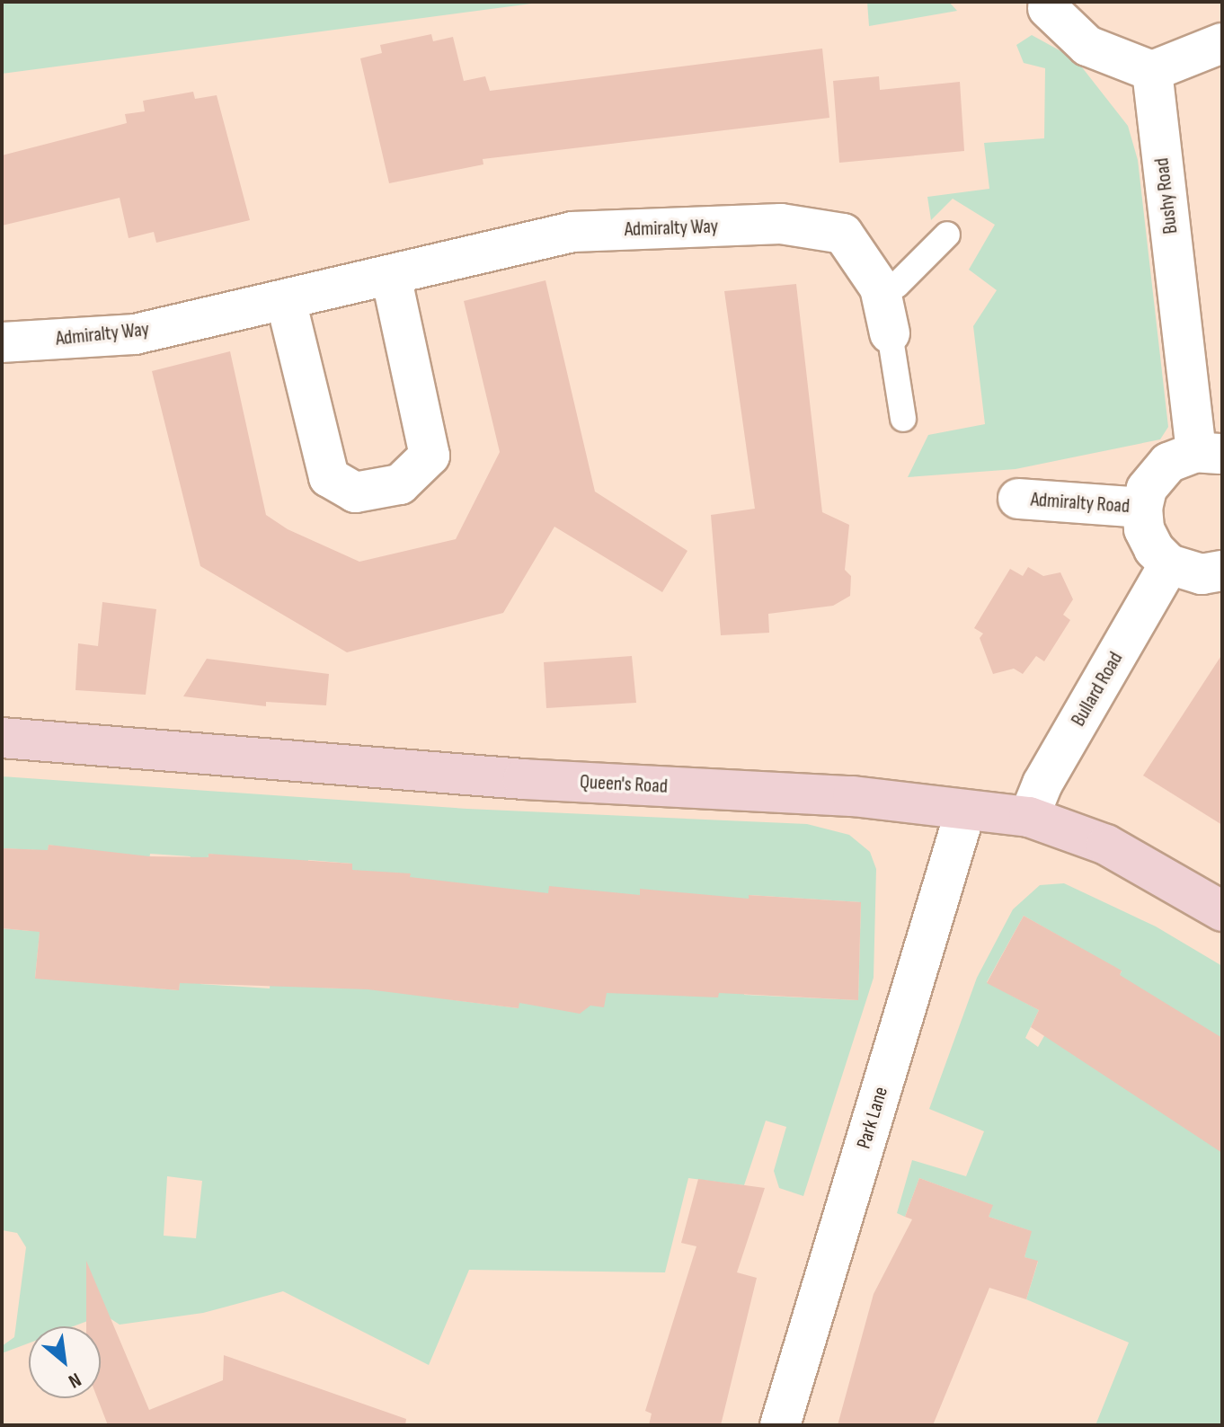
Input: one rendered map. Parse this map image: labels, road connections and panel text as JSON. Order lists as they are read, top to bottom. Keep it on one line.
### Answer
{"streets":{"main road":["Queen's Road"],"street":["Bushy Road","Admiralty Way","Admiralty Road","Bullard Road","Park Lane"]},"crossings":[["Bullard Road","Queen's Road"],["Queen's Road","Park Lane"]],"north":"bottom right"}
